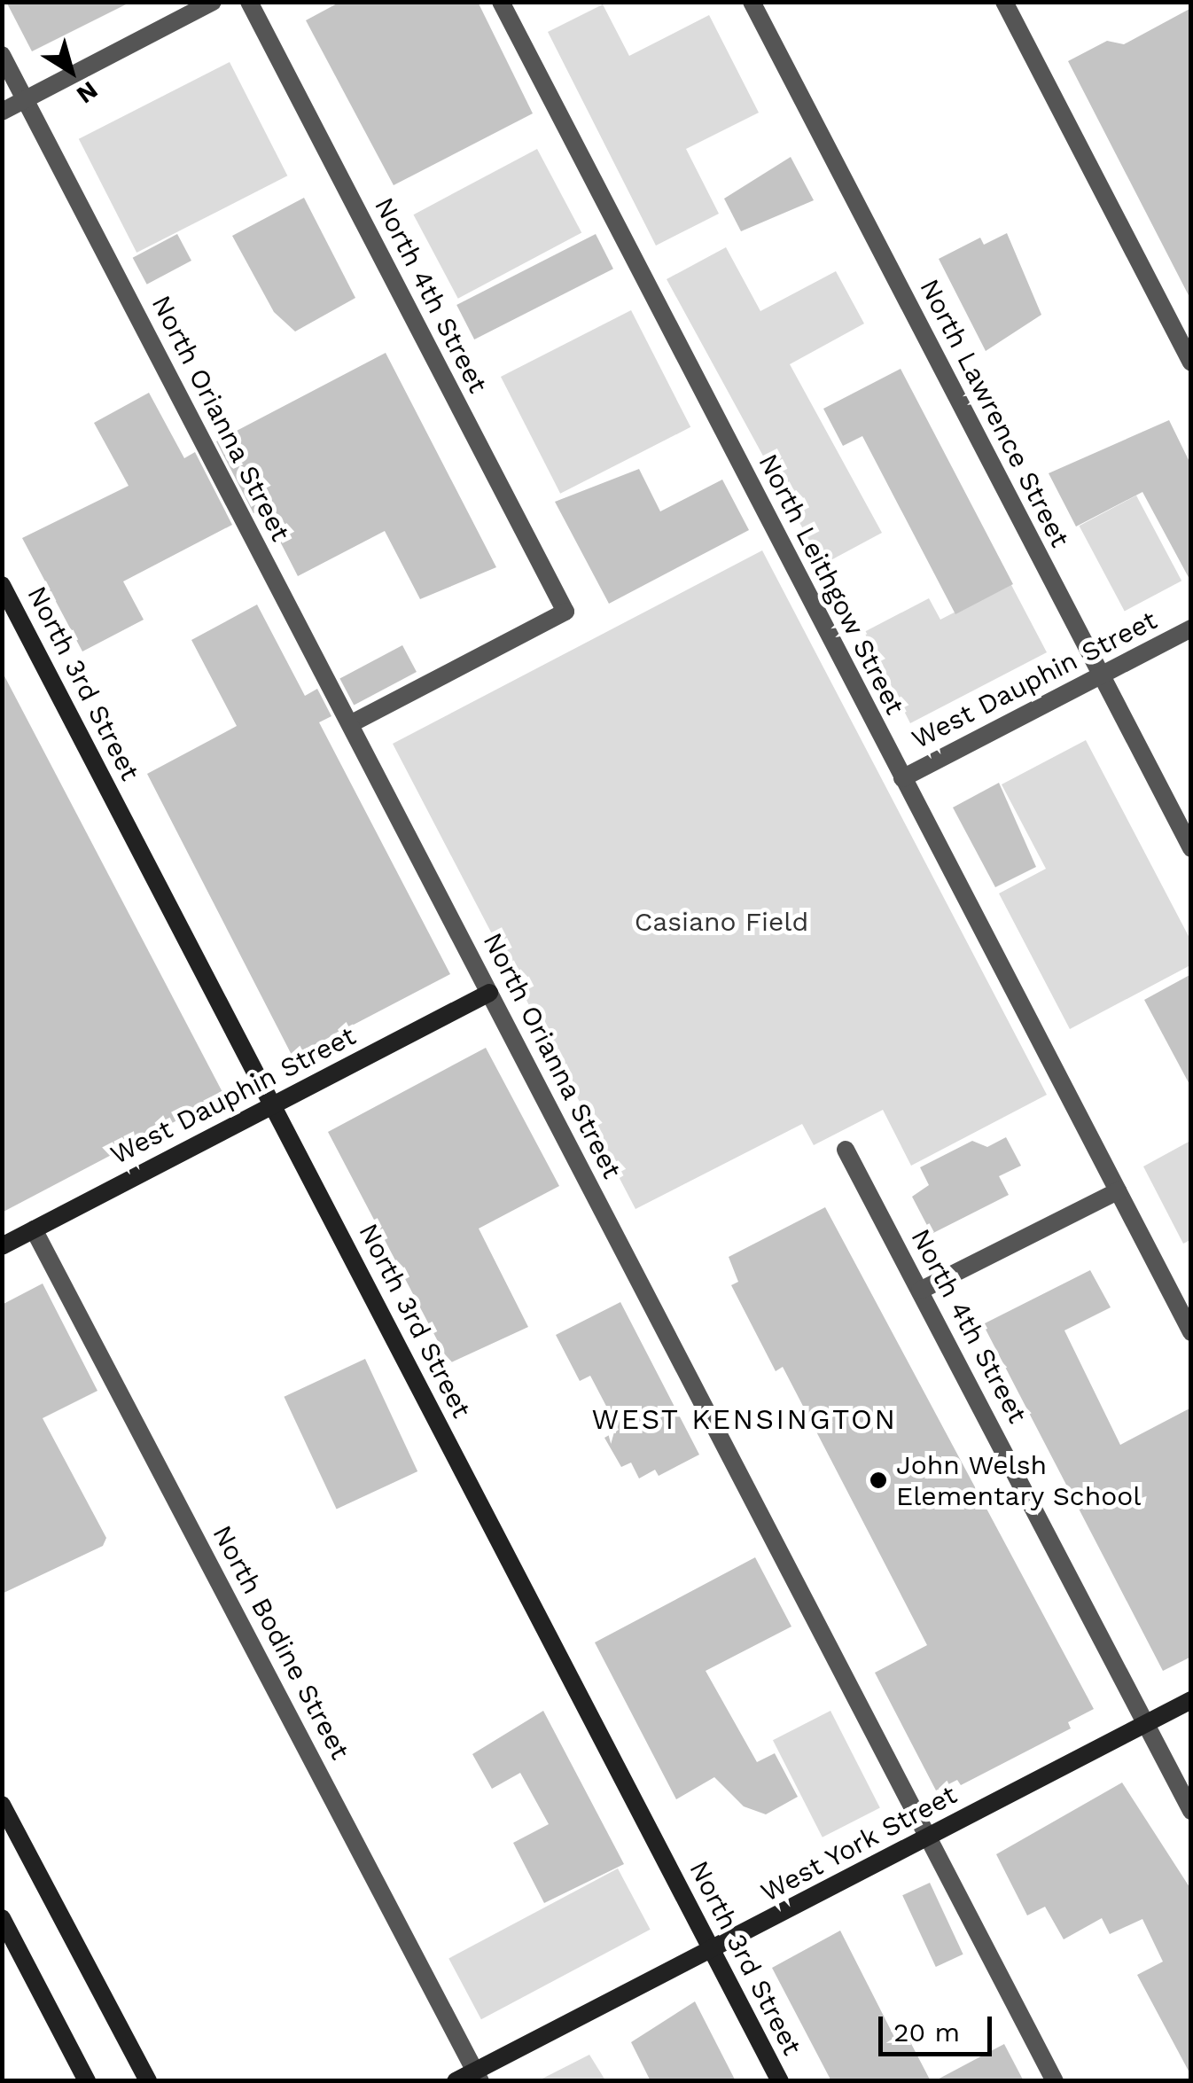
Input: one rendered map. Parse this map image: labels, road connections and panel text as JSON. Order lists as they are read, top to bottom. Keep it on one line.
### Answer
{"streets":{"street":["North 4th Street","North Lawrence Street","North Orianna Street","North Leithgow Street","West Dauphin Street","North 3rd Street","North Bodine Street","West York Street"]},"crossings":[["North 4th Street","North Orianna Street"],["North 4th Street","West York Street"],["North Lawrence Street","West Dauphin Street"],["North Orianna Street","West Dauphin Street"],["North Orianna Street","West York Street"],["North Leithgow Street","West Dauphin Street"],["West Dauphin Street","North 3rd Street"],["West Dauphin Street","North Bodine Street"],["North 3rd Street","West York Street"],["North Bodine Street","West York Street"]],"districts":["WEST KENSINGTON"],"parks":["Casiano Field"],"places":["John Welsh Elementary School"],"scale_bar":"20 m","north":"bottom right"}
